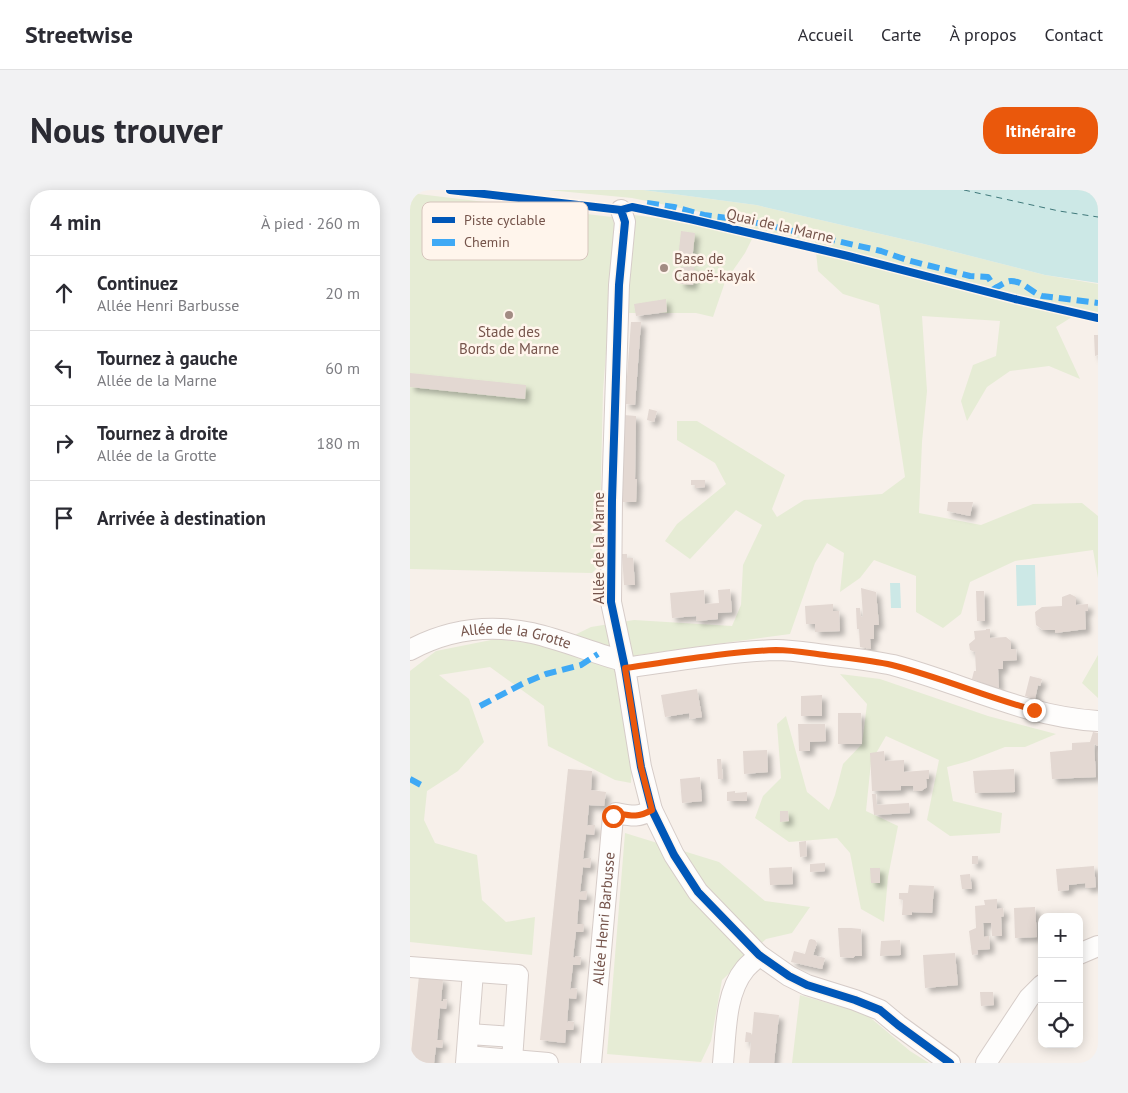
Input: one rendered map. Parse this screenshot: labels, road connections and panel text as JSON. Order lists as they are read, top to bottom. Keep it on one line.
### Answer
{"streets":{"street":["Allée de la Marne","Allée de la Grotte","Allée Henri Barbusse"],"cycle path":["Quai de la Marne"]},"crossings":[["Allée de la Marne","Allée de la Grotte"],["Allée de la Marne","Allée Henri Barbusse"]],"places":["Base de Canoë-kayak","Stade des Bords de Marne"],"legend":["Piste cyclable","Chemin"],"page":{"header":"Streetwise","nav":["Accueil","Carte","À propos","Contact"],"title":"Nous trouver","buttons":"Itinéraire","heading":["4 min","À pied · 260 m"],"list":[["Continuez","Allée Henri Barbusse","20 m"],["Tournez à gauche","Allée de la Marne","60 m"],["Tournez à droite","Allée de la Grotte","180 m"],"Arrivée à destination"],"map_buttons":["+","−"]}}
